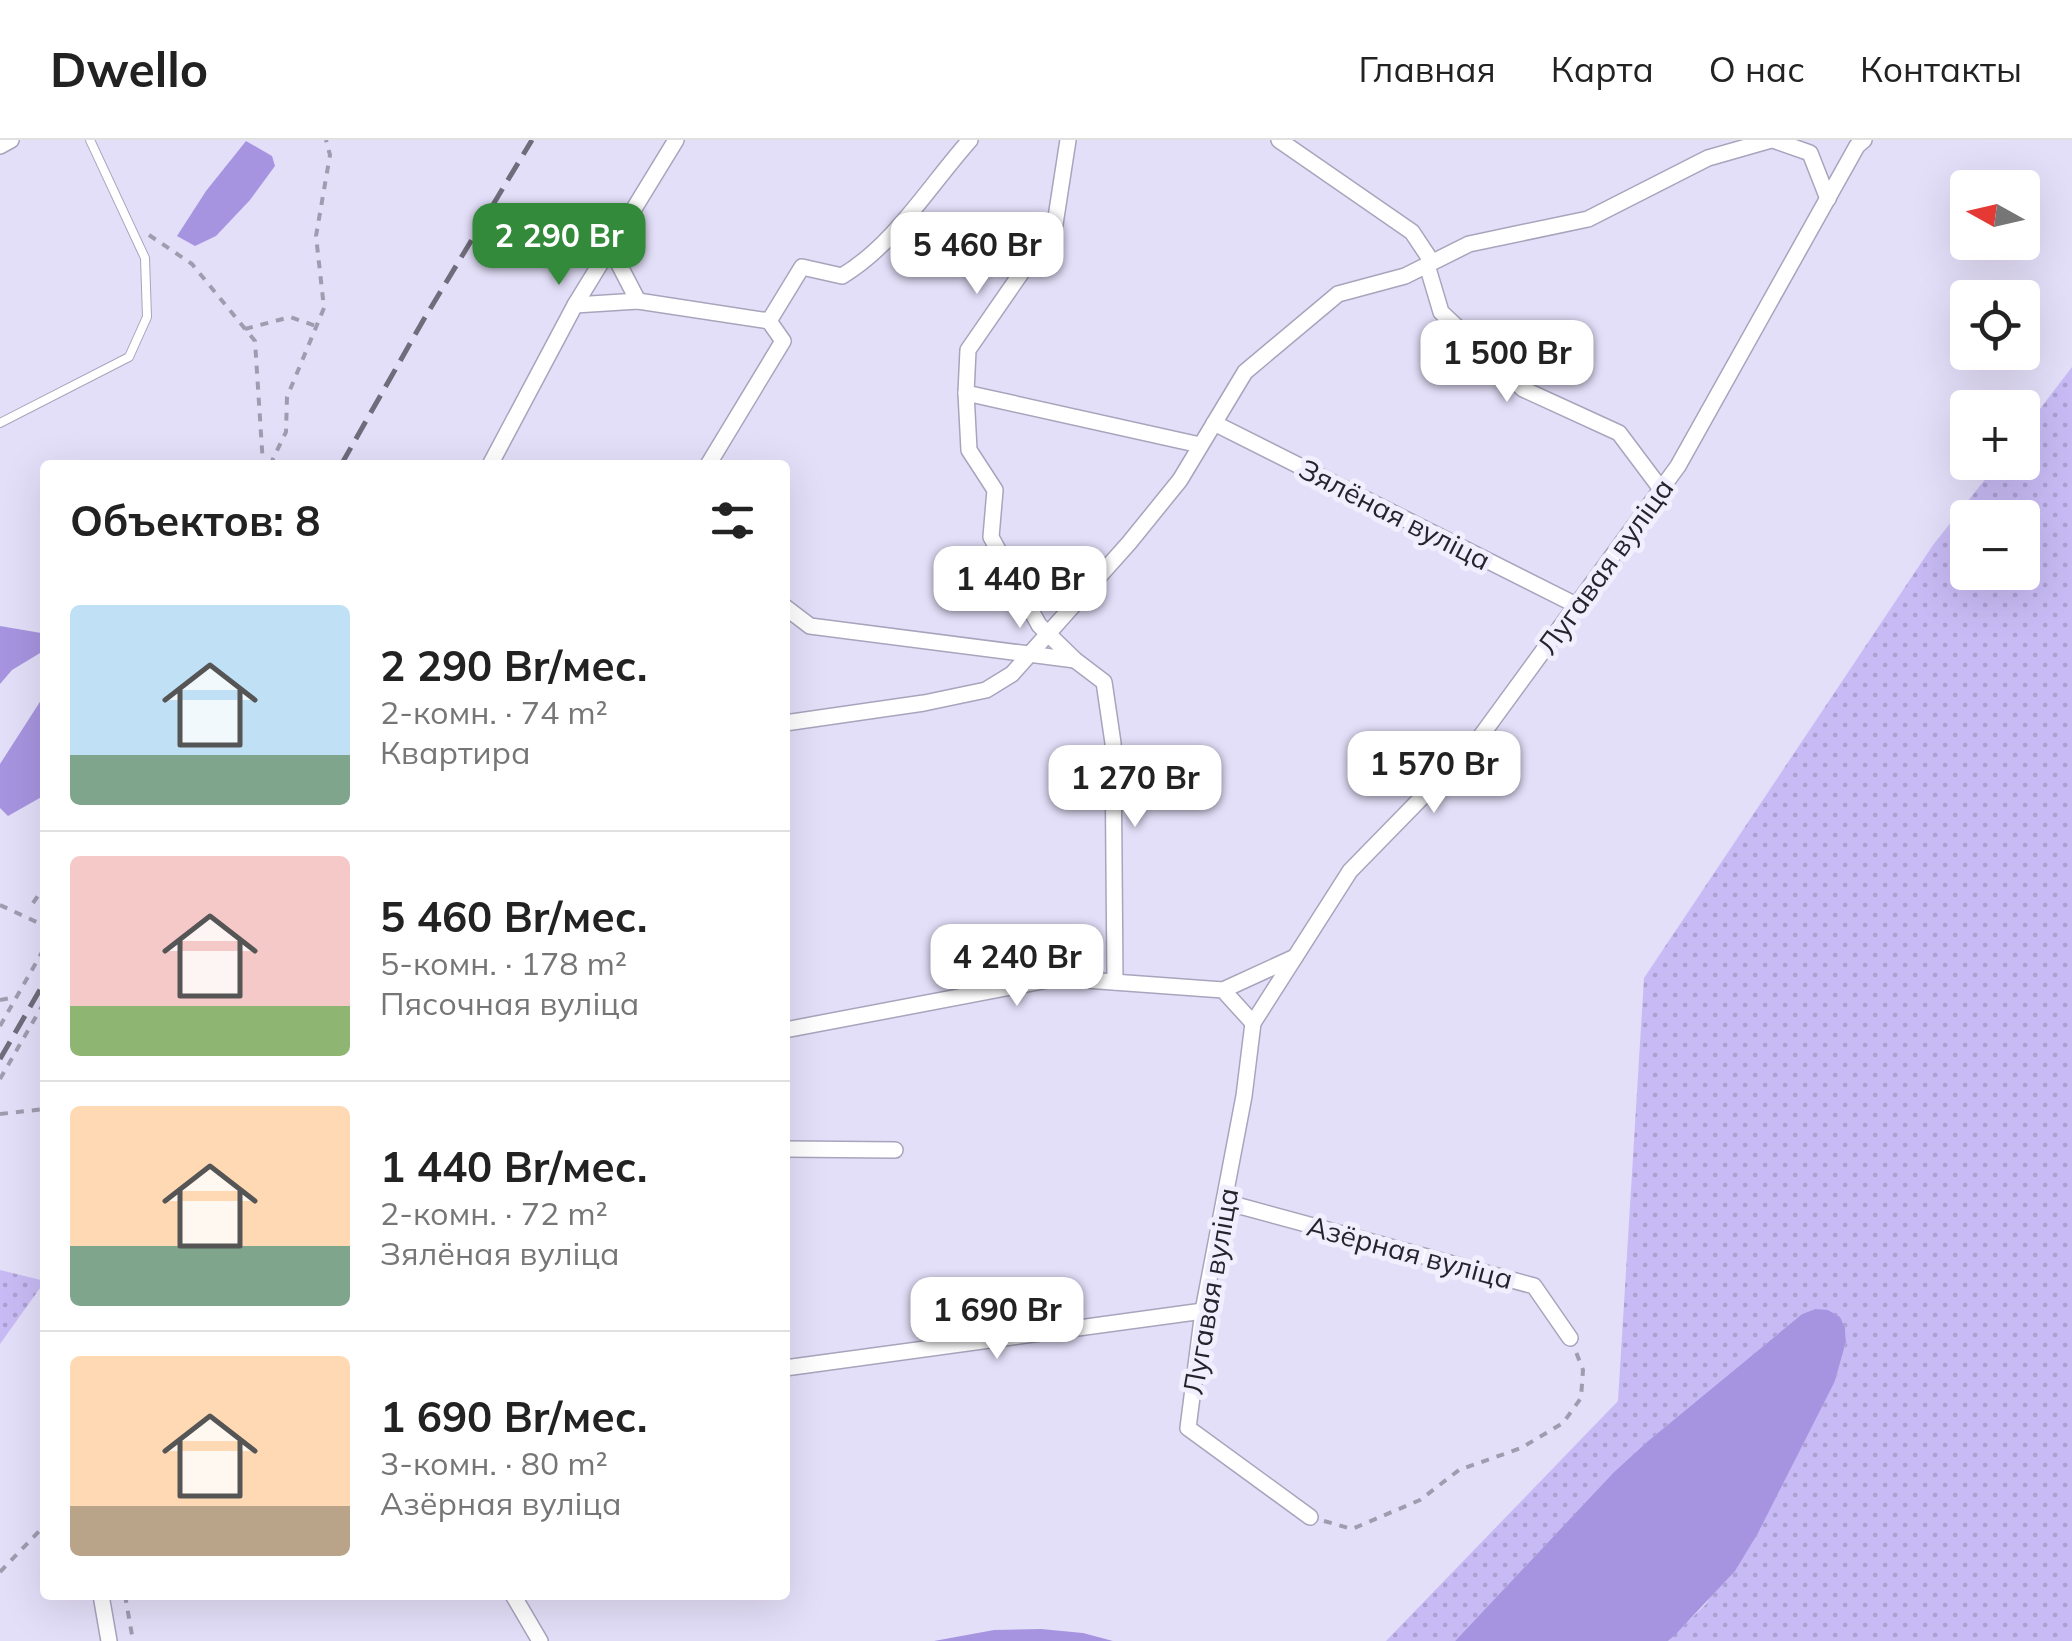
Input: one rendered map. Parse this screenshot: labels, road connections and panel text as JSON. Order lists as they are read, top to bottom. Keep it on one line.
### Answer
{"streets":{"street":["Зялёная вуліца","Лугавая вуліца","Азёрная вуліца"]},"crossings":[["Зялёная вуліца","Лугавая вуліца"],["Лугавая вуліца","Азёрная вуліца"]],"north":"left","page":{"header":"Dwello","nav":["Главная","Карта","О нас","Контакты"],"map_buttons":["+","−"],"price":["2 290 Br","5 460 Br","1 500 Br","1 440 Br","1 570 Br","1 270 Br","4 240 Br","1 690 Br"],"heading":"Объектов: 8","list":[{"name":"2 290 Br/мес.","note":"2-комн. · 74 m² · Квартира"},{"name":"5 460 Br/мес.","note":"5-комн. · 178 m² · Пясочная вуліца"},{"name":"1 440 Br/мес.","note":"2-комн. · 72 m² · Зялёная вуліца"},{"name":"1 690 Br/мес.","note":"3-комн. · 80 m² · Азёрная вуліца"}]}}
